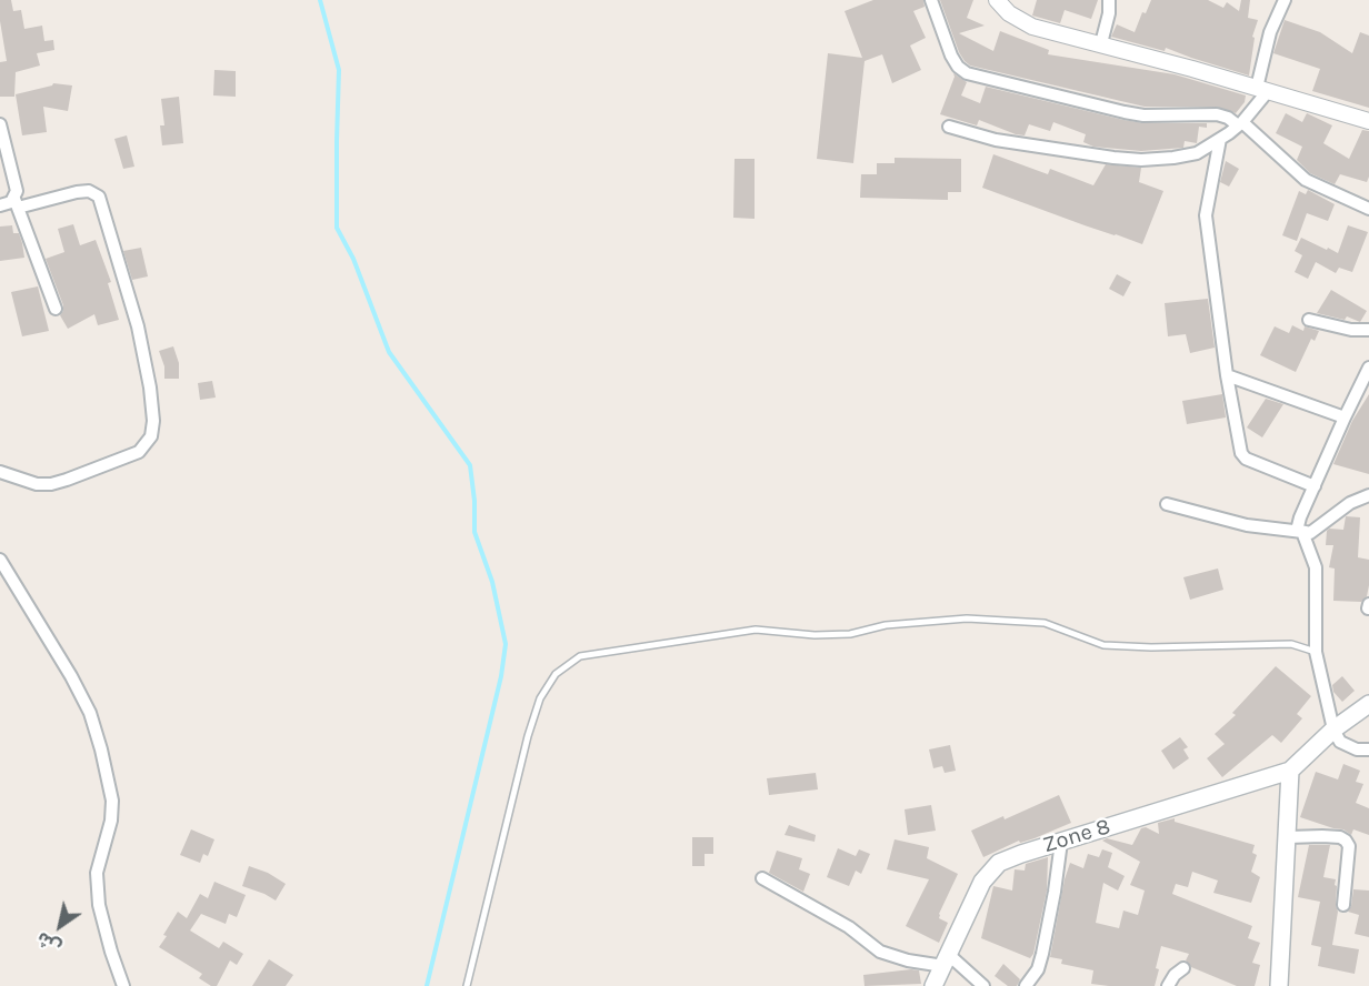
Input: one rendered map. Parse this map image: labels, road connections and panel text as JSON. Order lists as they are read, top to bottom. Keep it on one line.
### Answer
{"streets":{"main road":["Zone 8"]},"north":"bottom left"}
